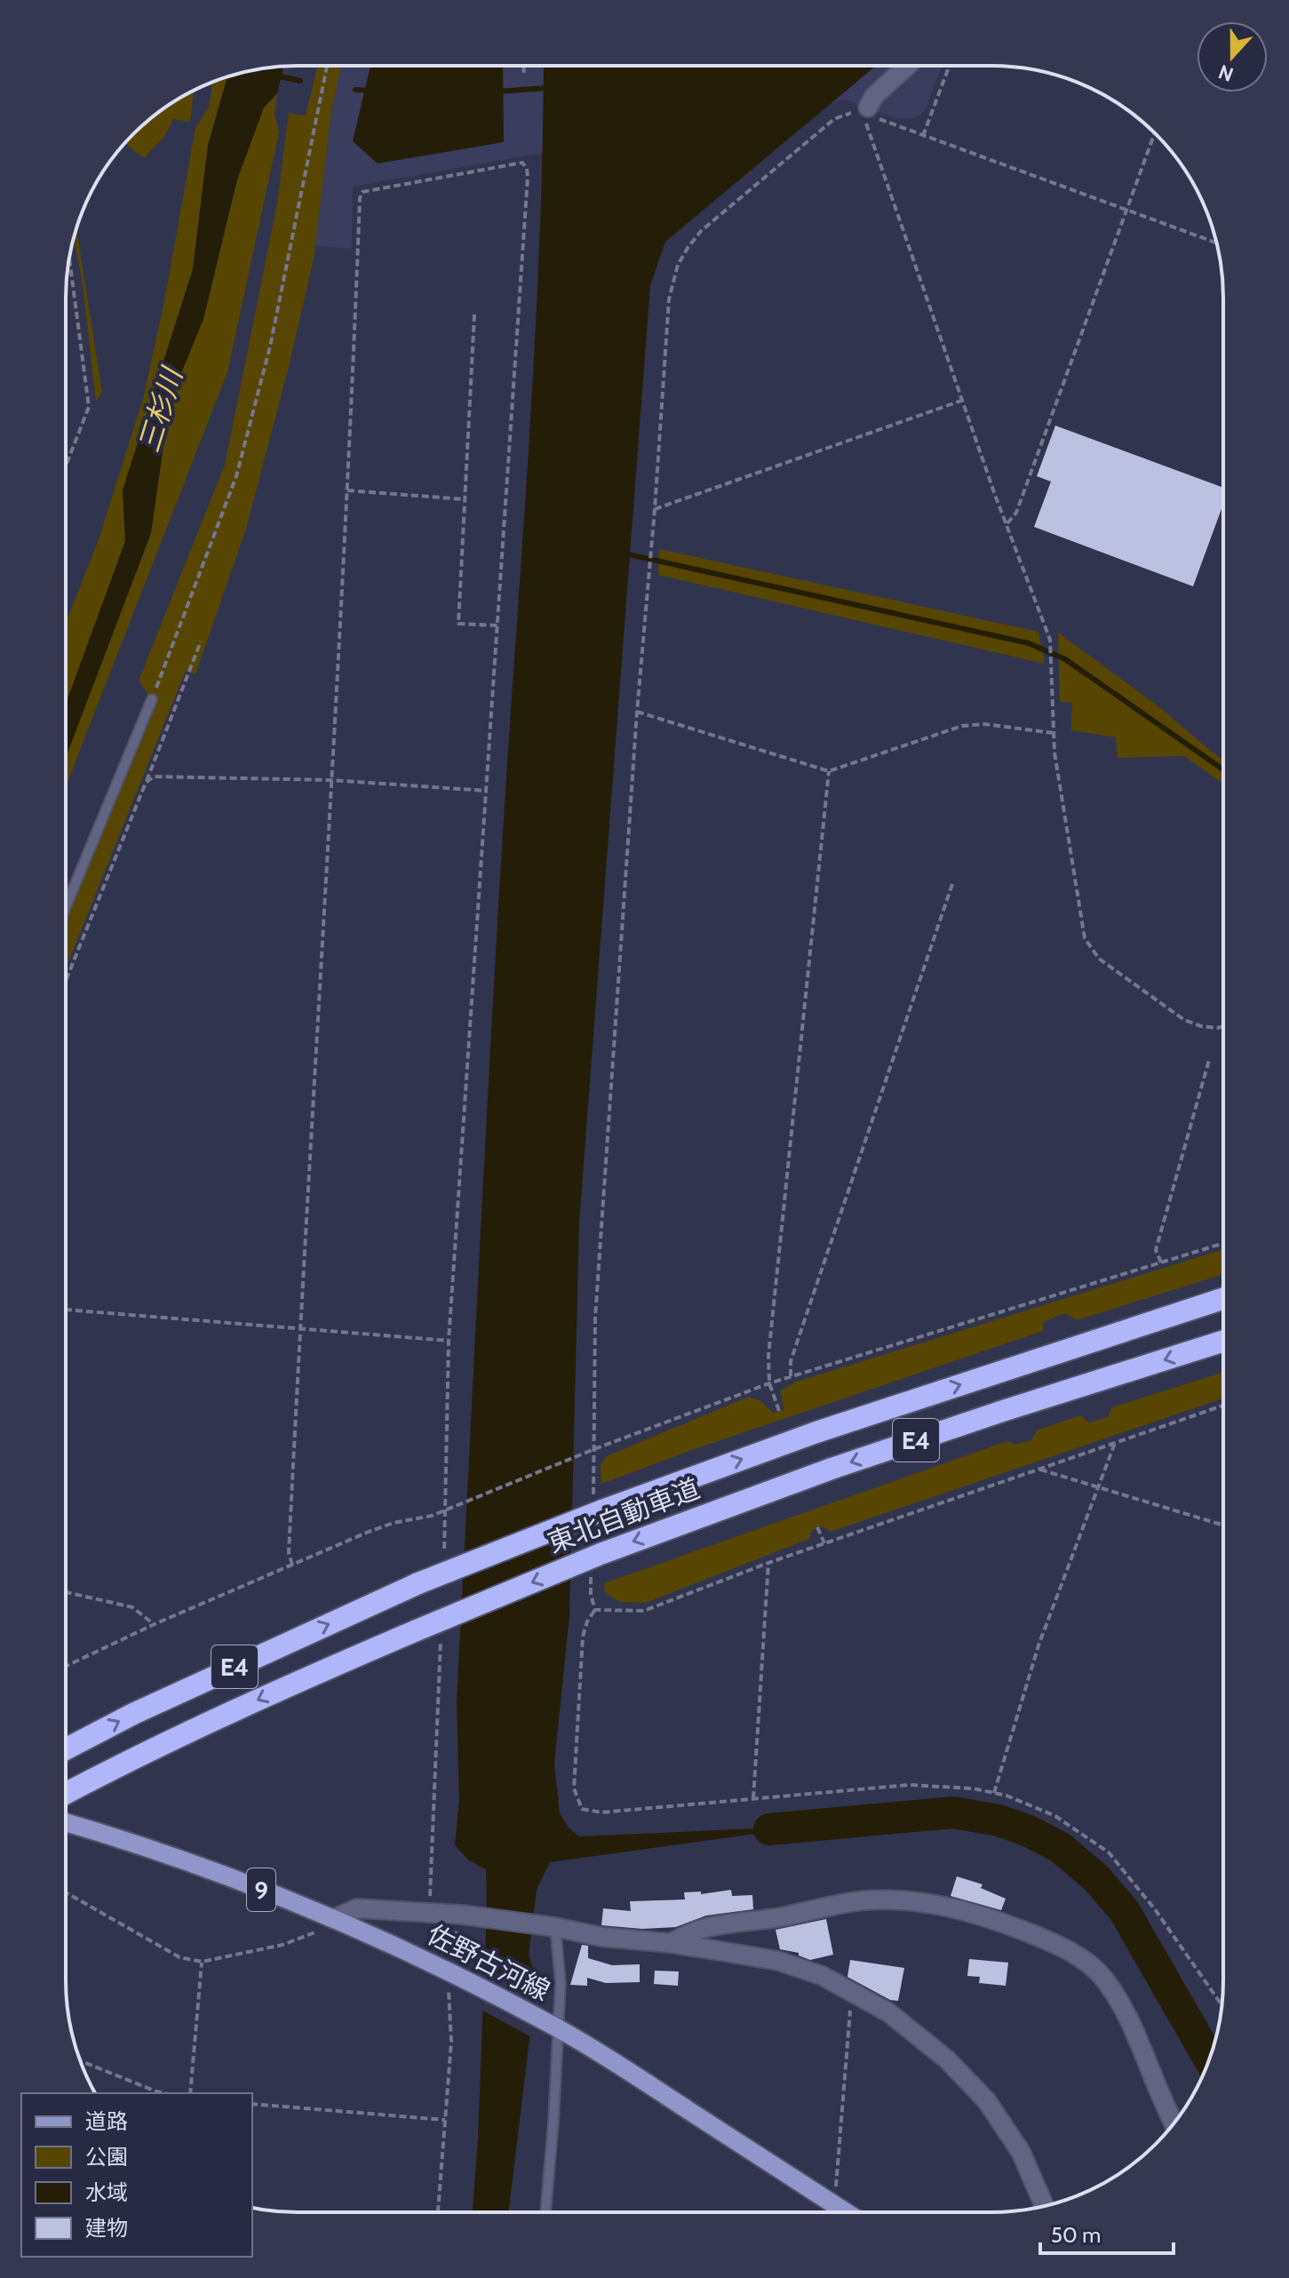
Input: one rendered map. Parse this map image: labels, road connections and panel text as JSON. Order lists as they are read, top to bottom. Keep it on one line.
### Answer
{"streets":{"highway":["E4","東北自動車道"],"main road":["9","佐野古河線"]},"water":["三杉川"],"legend":["道路","公園","水域","建物"],"scale_bar":"50 m","north":"bottom"}
